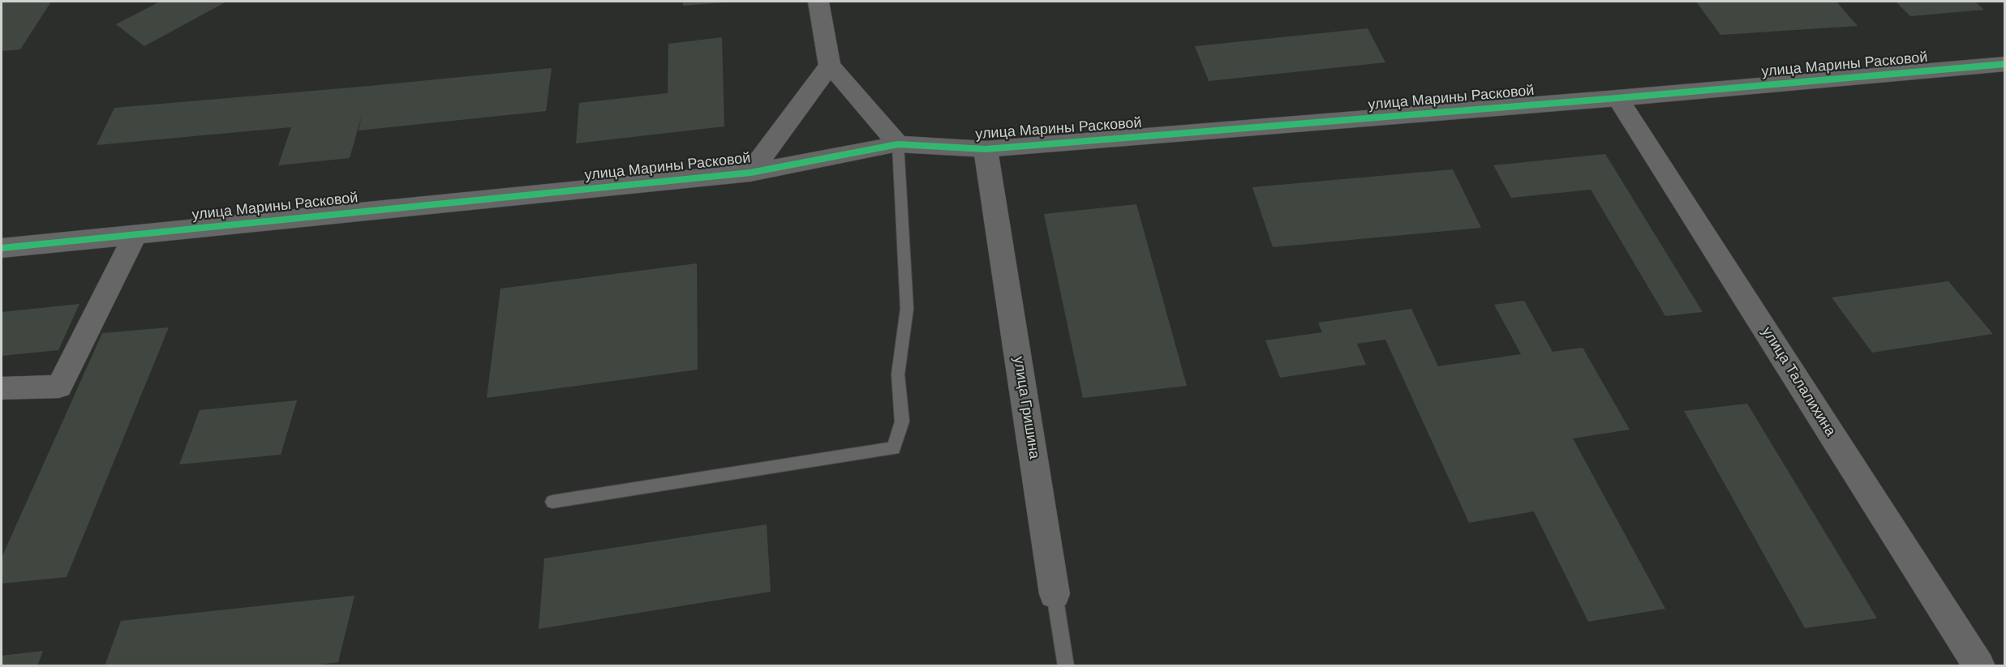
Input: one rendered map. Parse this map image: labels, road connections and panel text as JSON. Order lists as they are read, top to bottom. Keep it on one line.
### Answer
{"streets":{"street":["улица Марины Расковой","улица Талалихина","улица Гришина"]},"crossings":[["улица Марины Расковой","улица Талалихина"],["улица Марины Расковой","улица Гришина"]]}
